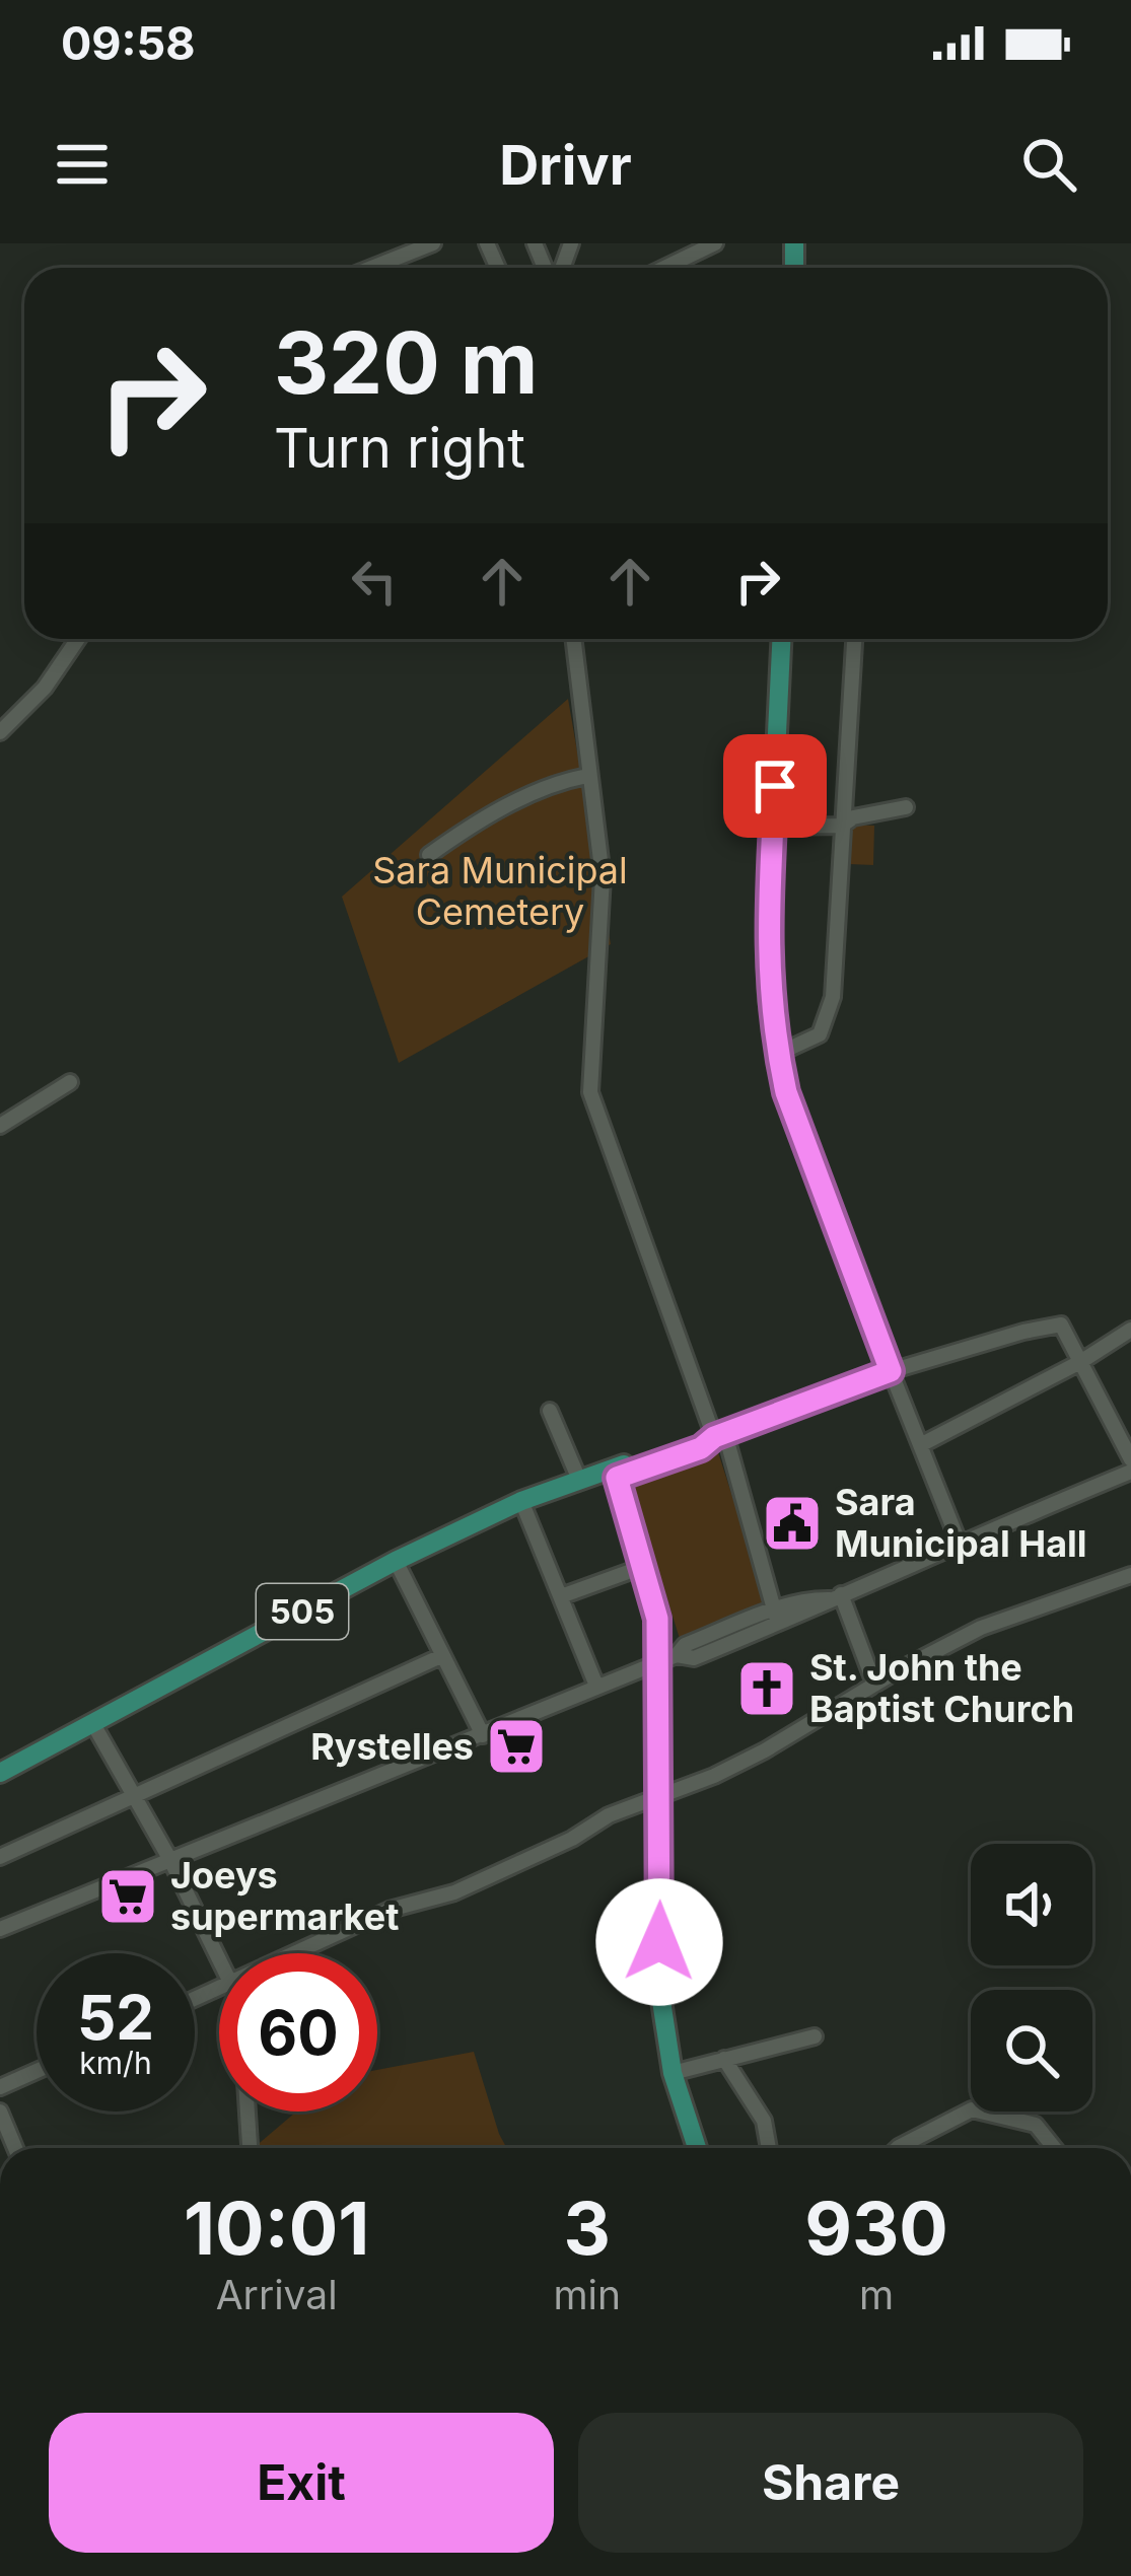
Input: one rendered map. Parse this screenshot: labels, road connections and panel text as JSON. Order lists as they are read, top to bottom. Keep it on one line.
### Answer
{"streets":{"main road":["505"]},"parks":["Sara Municipal Cemetery"],"places":{"public building":["Sara Municipal Hall"],"church":["St. John the Baptist Church"],"supermarket":["Rystelles","Joeys supermarket"]},"page":{"status":"09:58","header":"Drivr","turn":["320 m","Turn right"],"speed":"52 km/h","limit":"60","eta":["10:01","Arrival","3","min","930","m"],"buttons":["Exit","Share"]}}
